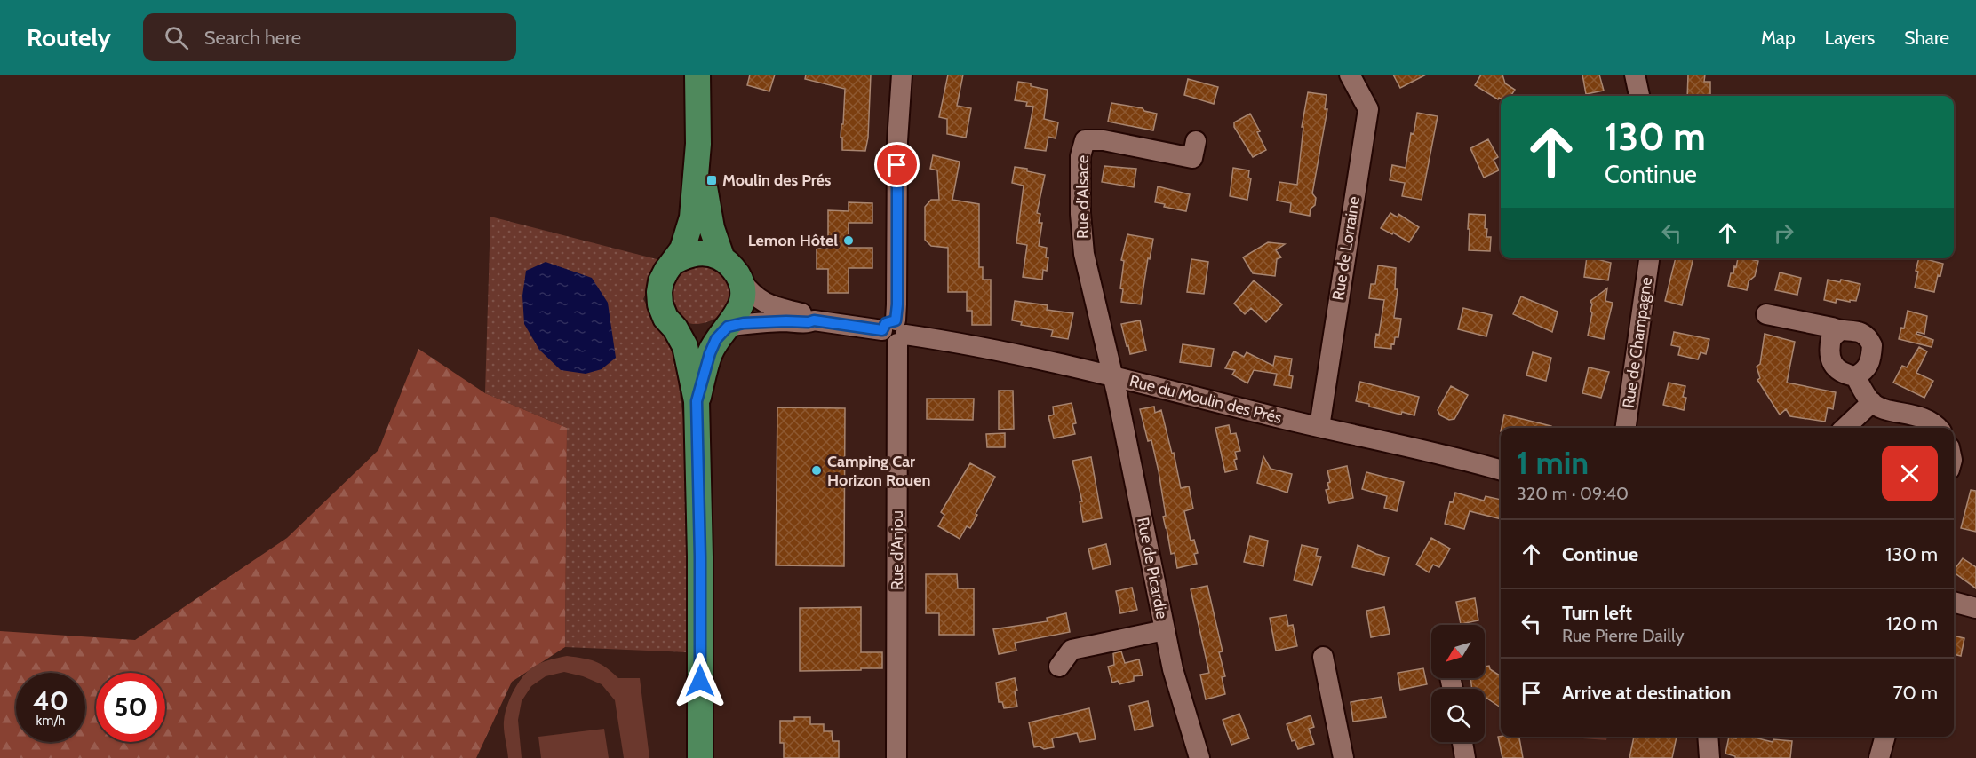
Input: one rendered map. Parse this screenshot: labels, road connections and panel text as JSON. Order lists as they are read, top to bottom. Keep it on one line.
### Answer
{"streets":{"street":["Rue d'Alsace","Rue de Lorraine","Rue de Champagne","Rue du Moulin des Prés","Rue d'Anjou","Rue de Picardie"]},"crossings":[["Rue d'Alsace","Rue du Moulin des Prés"],["Rue d'Alsace","Rue de Picardie"],["Rue de Lorraine","Rue du Moulin des Prés"],["Rue du Moulin des Prés","Rue d'Anjou"],["Rue du Moulin des Prés","Rue de Picardie"]],"places":{"transit":["Moulin des Prés"],"other":["Lemon Hôtel","Camping Car Horizon Rouen"]},"north":"bottom left","page":{"header":"Routely","search":"Search here","nav":["Map","Layers","Share"],"turn":["130 m","Continue"],"heading":["1 min","320 m · 09:40"],"list":[{"name":"Continue","value":"130 m"},{"name":"Turn left","note":"Rue Pierre Dailly","value":"120 m"},{"name":"Arrive at destination","value":"70 m"}],"speed":"40 km/h","limit":"50"}}
